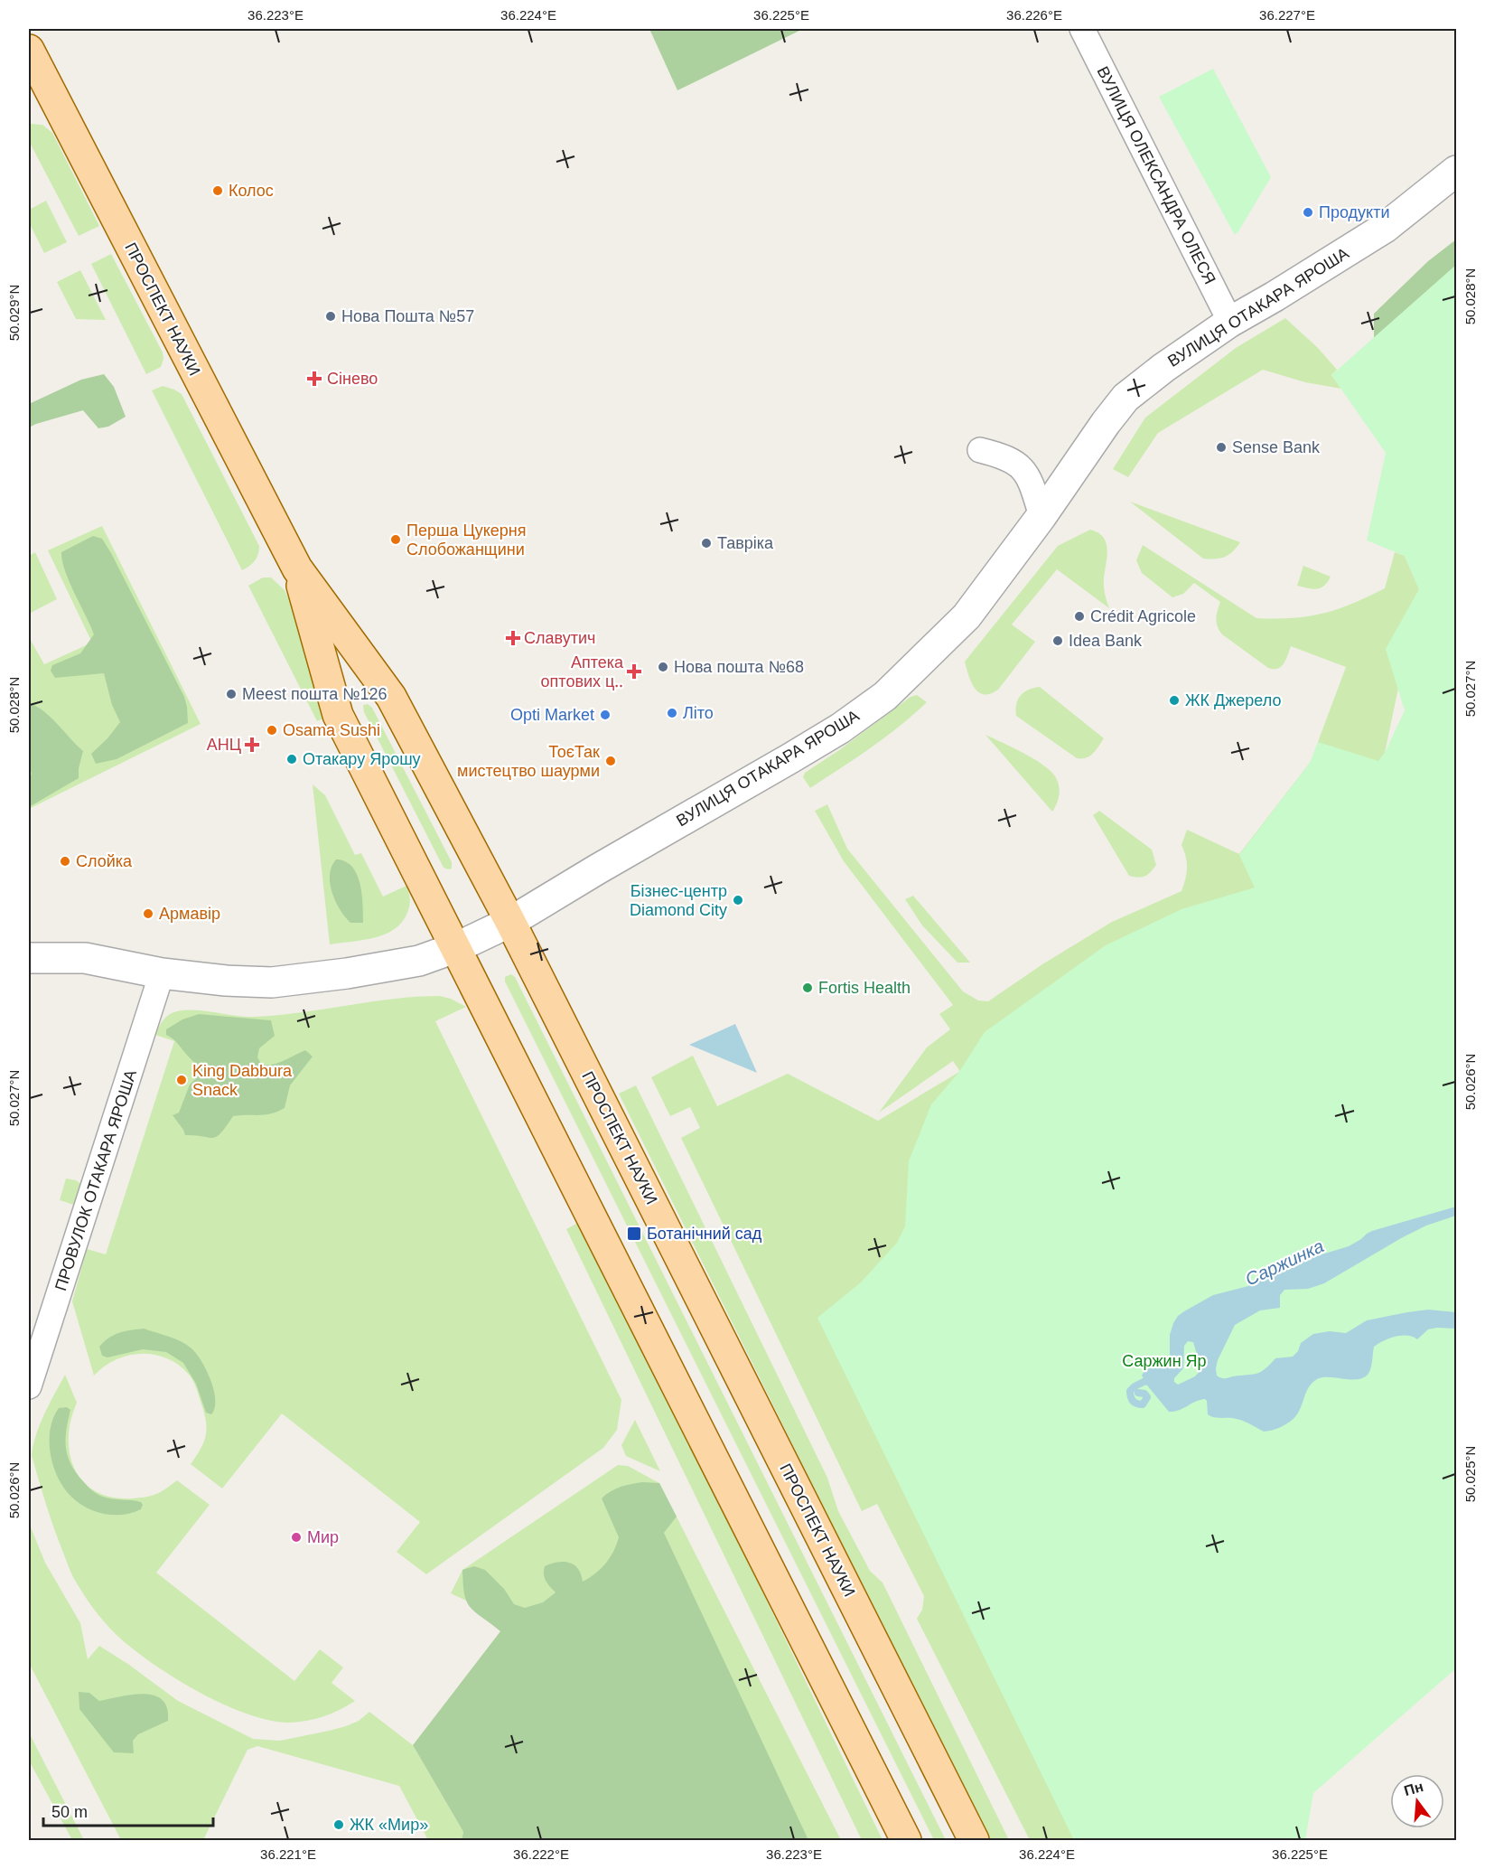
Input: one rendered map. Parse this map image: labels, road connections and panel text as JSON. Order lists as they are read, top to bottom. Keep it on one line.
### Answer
{"streets":{"main road":["ПРОСПЕКТ НАУКИ"],"street":["ВУЛИЦЯ ОЛЕКСАНДРА ОЛЕСЯ","ВУЛИЦЯ ОТАКАРА ЯРОША","ПРОВУЛОК ОТАКАРА ЯРОША"]},"crossings":[["ВУЛИЦЯ ОЛЕКСАНДРА ОЛЕСЯ","ВУЛИЦЯ ОТАКАРА ЯРОША"],["ВУЛИЦЯ ОТАКАРА ЯРОША","ПРОСПЕКТ НАУКИ"],["ВУЛИЦЯ ОТАКАРА ЯРОША","ПРОВУЛОК ОТАКАРА ЯРОША"]],"water":["Саржинка"],"parks":["Саржин Яр"],"places":{"other":["Колос","Продукти","Нова Пошта №57","Sense Bank","Перша Цукерня Слобожанщини","Тавріка","Crédit Agricole","Idea Bank","Нова пошта №68","Meest пошта №126","ЖК Джерело","Літо","Opti Market","Osama Sushi","Отакару Ярошу","ТоєТак мистецтво шаурми","Слойка","Бізнес-центр Diamond City","Армавір","Fortis Health","King Dabbura Snack","Мир","ЖК «Мир»"],"health":["Сінево","Славутич","Аптека оптових ц‥","АНЦ"],"transit":["Ботанічний сад"]},"scale_bar":"50 m","north":"top","coordinates":["36.223°E","36.224°E","36.225°E","36.226°E","36.227°E","50.028°N","50.029°N","50.027°N","50.026°N","50.025°N","36.221°E","36.222°E"]}
